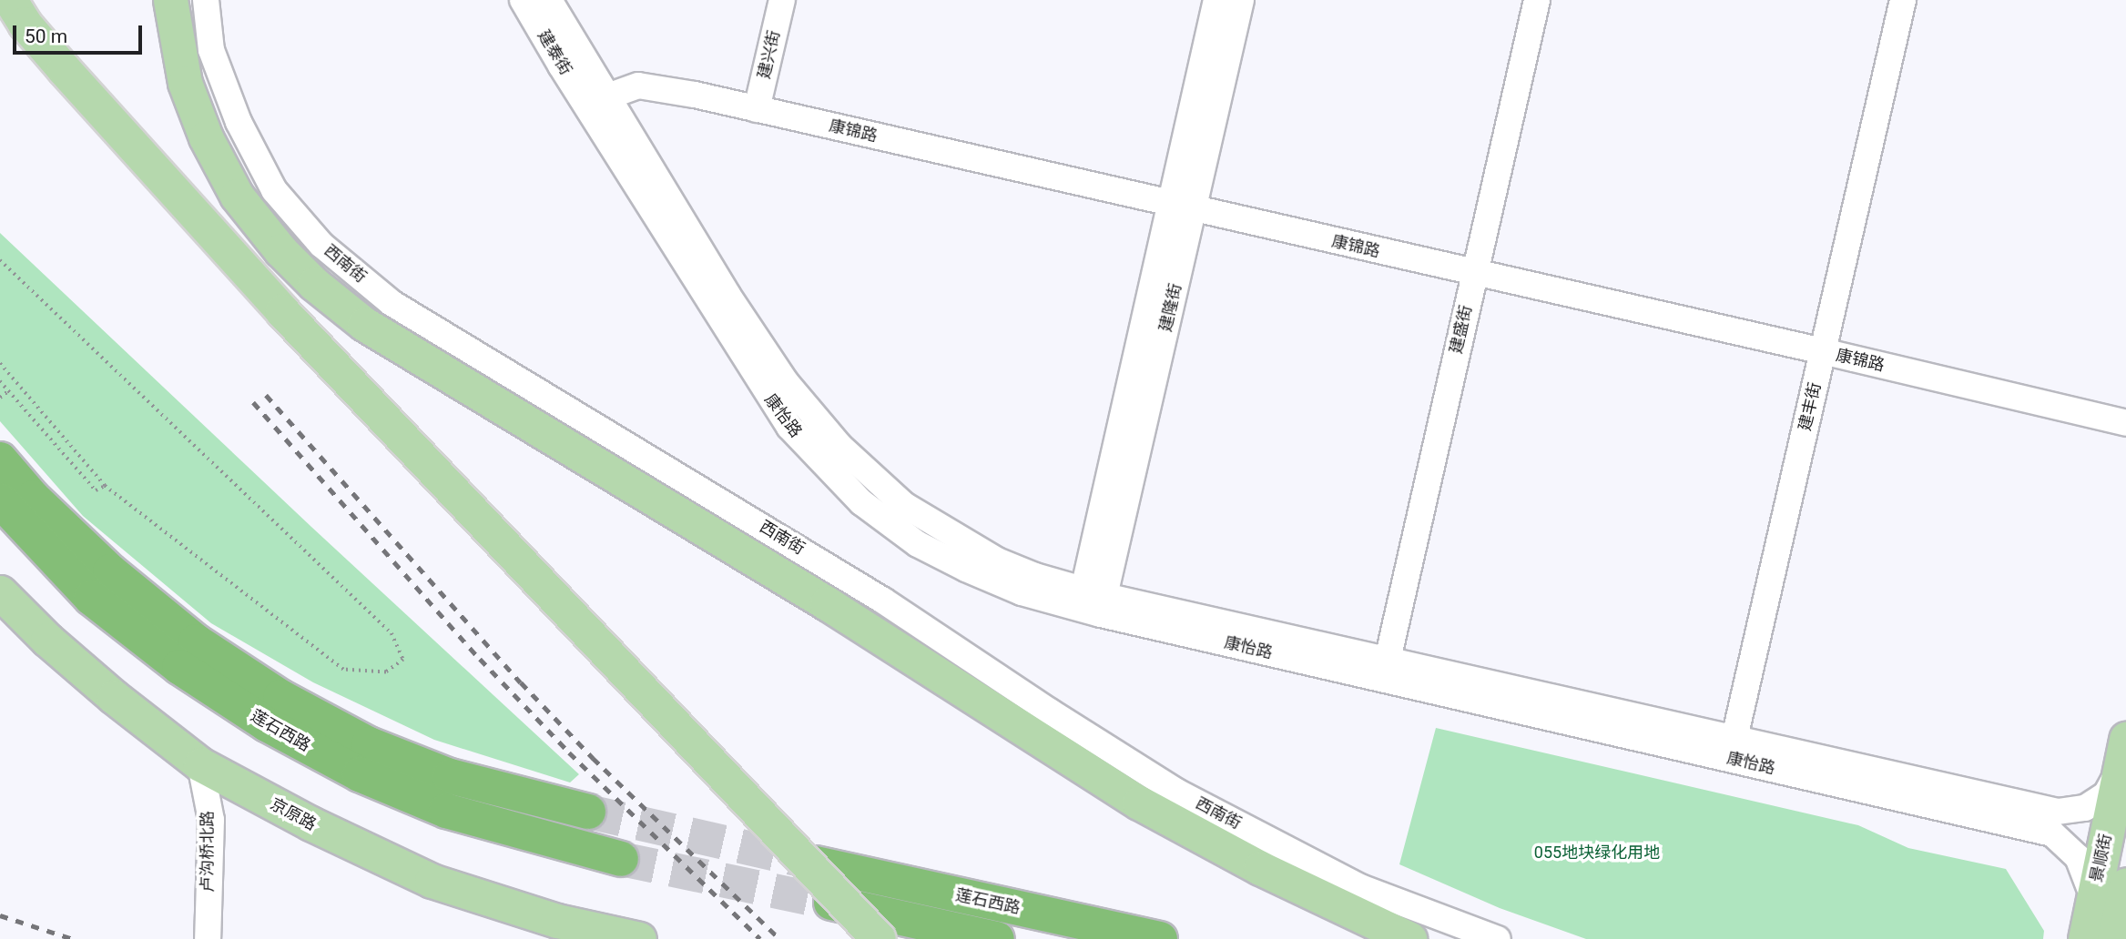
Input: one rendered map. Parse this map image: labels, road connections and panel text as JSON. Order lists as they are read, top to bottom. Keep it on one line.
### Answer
{"streets":{"highway":["莲石西路"],"main road":["京原路","景顺街"],"street":["建泰街","建兴街","康锦路","西南街","建隆街","建盛街","建丰街","康怡路","卢沟桥北路"]},"crossings":[["建泰街","康锦路"],["建泰街","康怡路"],["建兴街","康锦路"],["康锦路","建隆街"],["康锦路","建盛街"],["康锦路","建丰街"],["康锦路","康怡路"],["建隆街","康怡路"],["建盛街","康怡路"],["建丰街","康怡路"],["康怡路","景顺街"],["京原路","卢沟桥北路"]],"parks":["055地块绿化用地"],"scale_bar":"50 m"}
